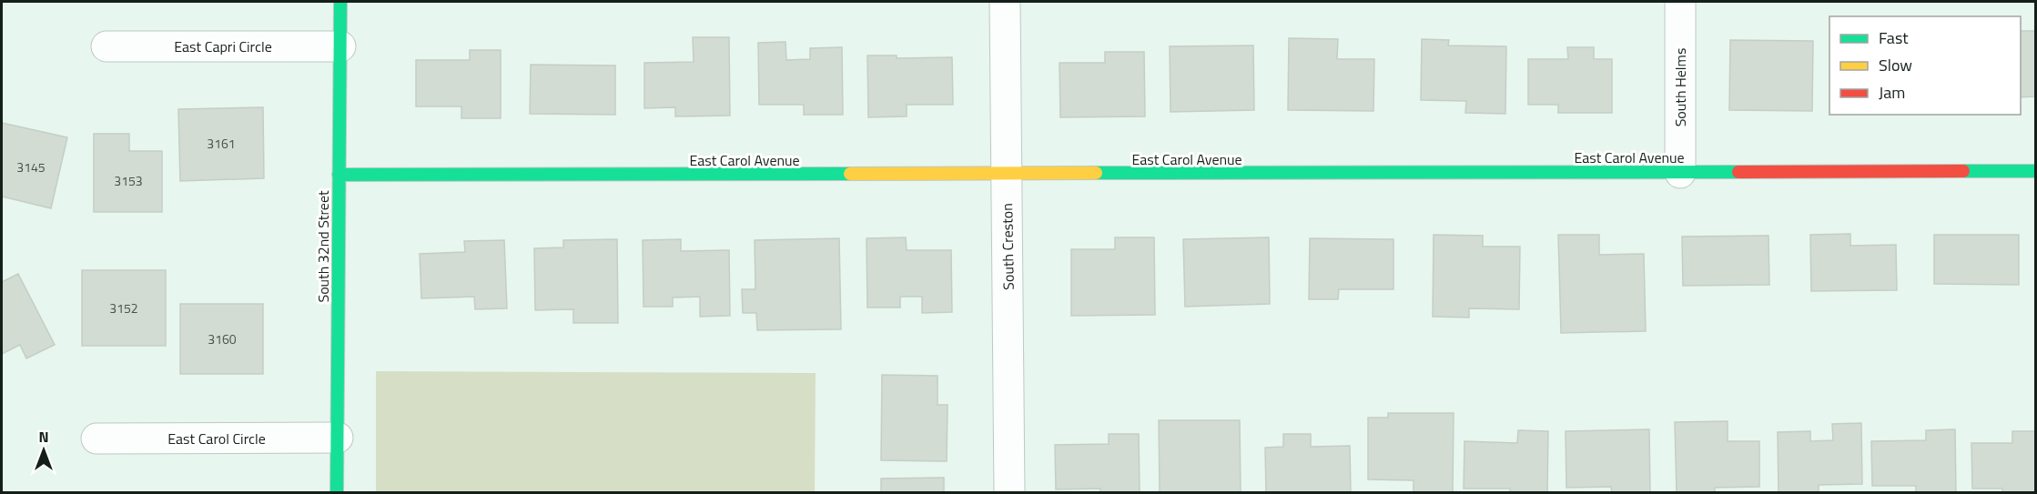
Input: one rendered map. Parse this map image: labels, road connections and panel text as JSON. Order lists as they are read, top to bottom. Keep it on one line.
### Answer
{"streets":{"street":["East Capri Circle","South Helms","East Carol Avenue","South 32nd Street","South Creston","East Carol Circle"]},"crossings":[["East Capri Circle","South 32nd Street"],["South Helms","East Carol Avenue"],["East Carol Avenue","South 32nd Street"],["East Carol Avenue","South Creston"],["South 32nd Street","East Carol Circle"]],"house_numbers":["3161","3145","3153","3152","3160"],"legend":["Fast","Slow","Jam"],"north":"top"}
